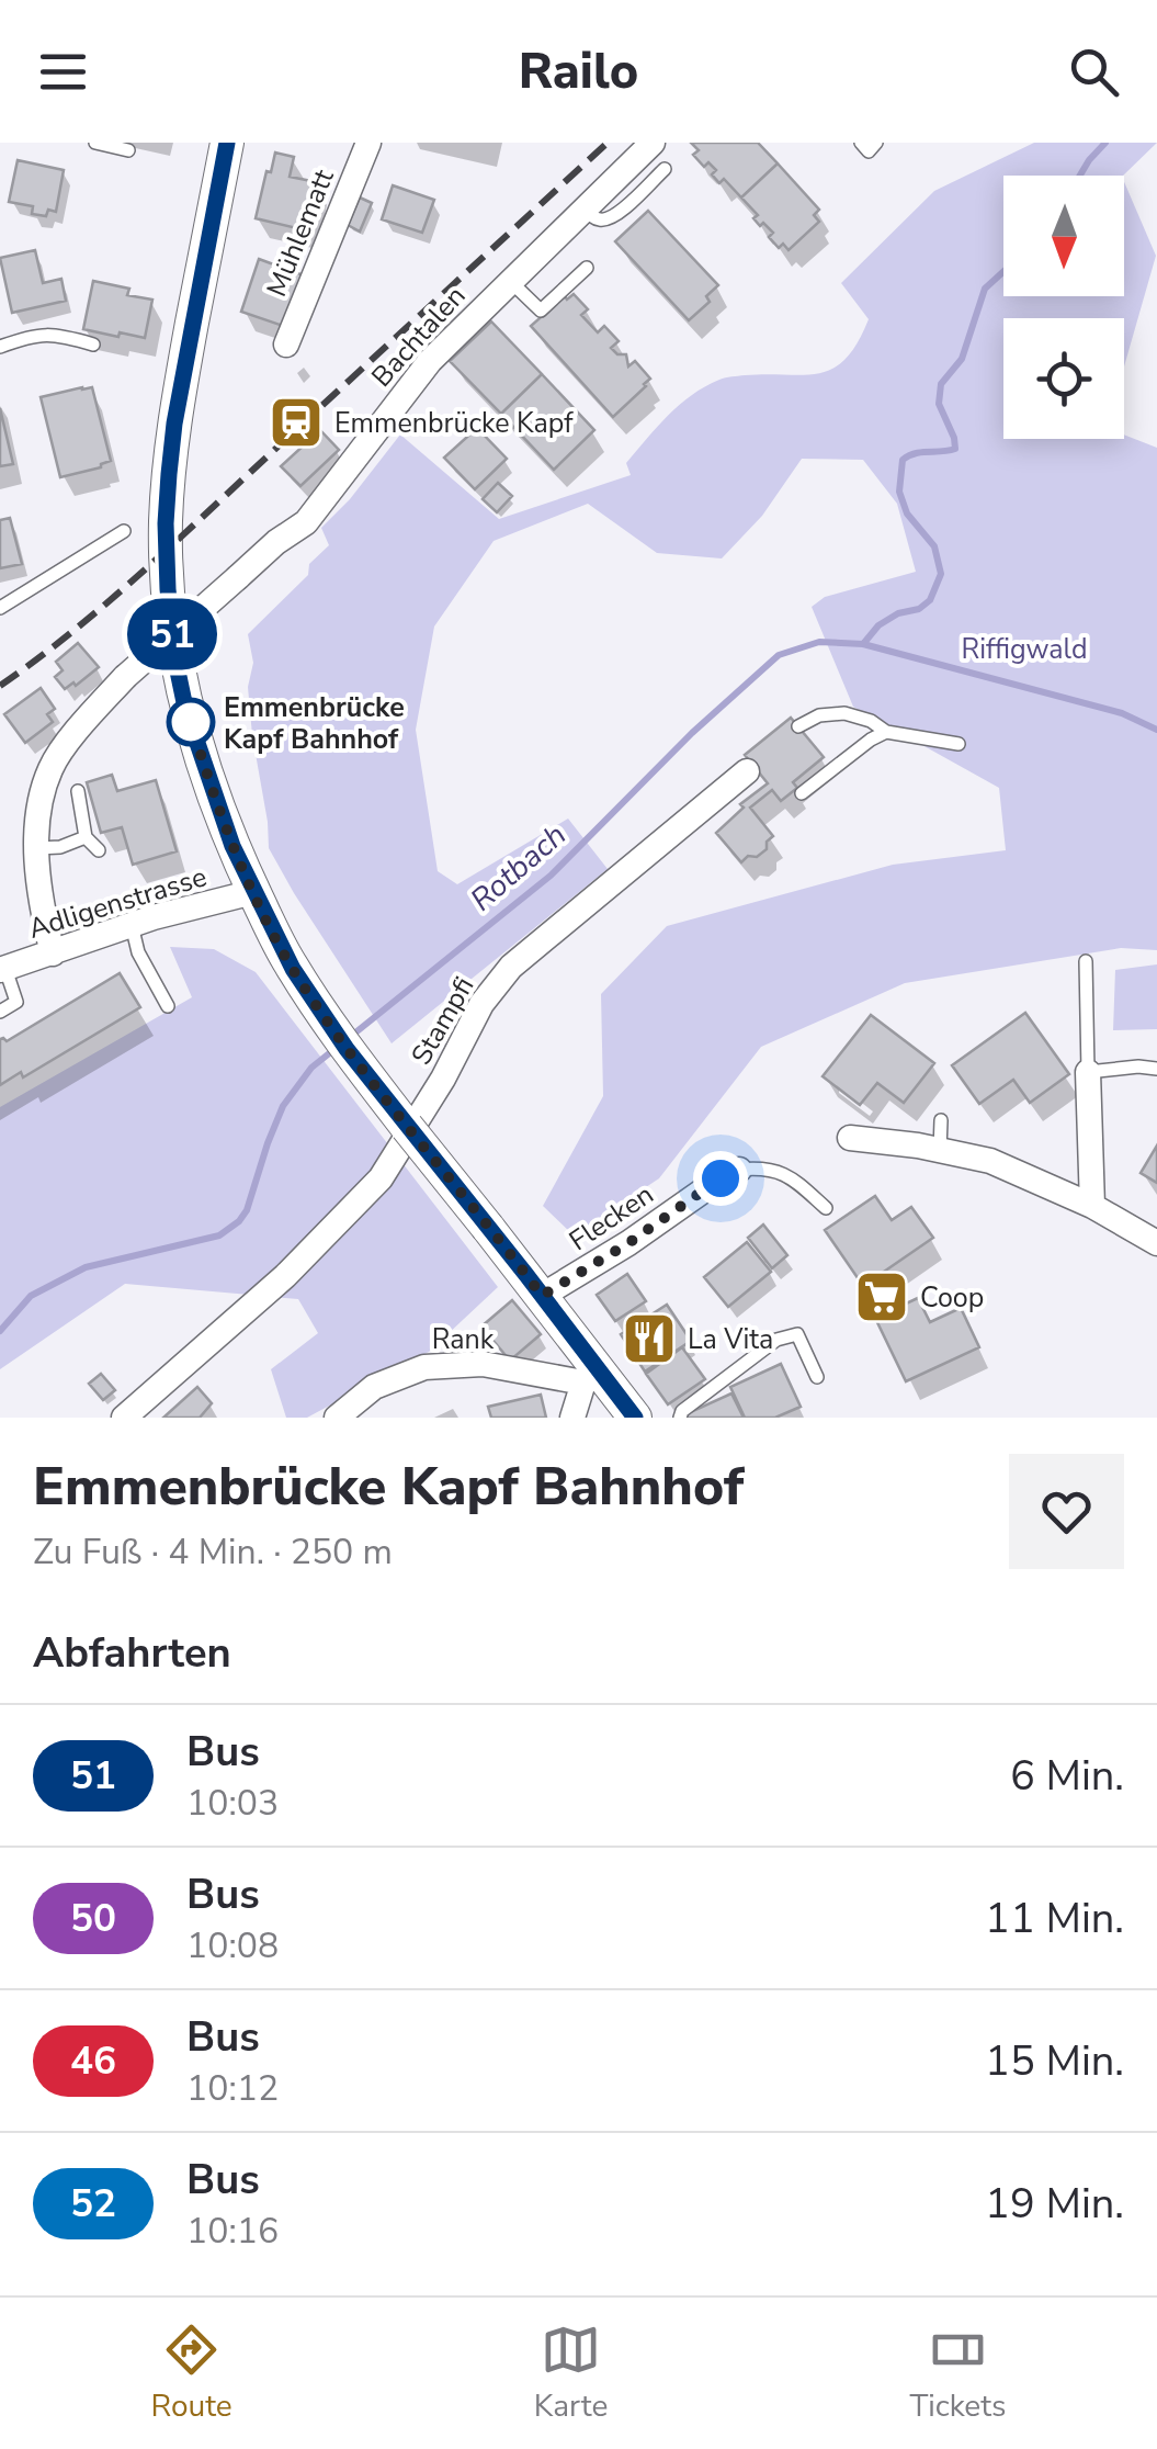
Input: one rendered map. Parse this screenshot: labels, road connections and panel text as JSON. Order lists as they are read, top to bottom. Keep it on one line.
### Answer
{"streets":{"street":["Mühlematt","Bachtalen","Adligenstrasse","Stampfi","Flecken","Rank"]},"crossings":[["Bachtalen","Adligenstrasse"]],"water":["Rotbach"],"parks":["Riffigwald"],"places":{"station":["Emmenbrücke Kapf"],"other":["Emmenbrücke Kapf Bahnhof"],"supermarket":["Coop"],"restaurant":["La Vita"]},"lines":["bus line 51"],"north":"bottom","page":{"header":"Railo","on_map":"51","heading":[["Emmenbrücke Kapf Bahnhof","Zu Fuß · 4 Min. · 250 m"],"Abfahrten"],"list":[{"mark":"51","name":"Bus","note":"10:03","value":"6 Min."},{"mark":"50","name":"Bus","note":"10:08","value":"11 Min."},{"mark":"46","name":"Bus","note":"10:12","value":"15 Min."},{"mark":"52","name":"Bus","note":"10:16","value":"19 Min."}],"tabs":["Route","Karte","Tickets"]}}
